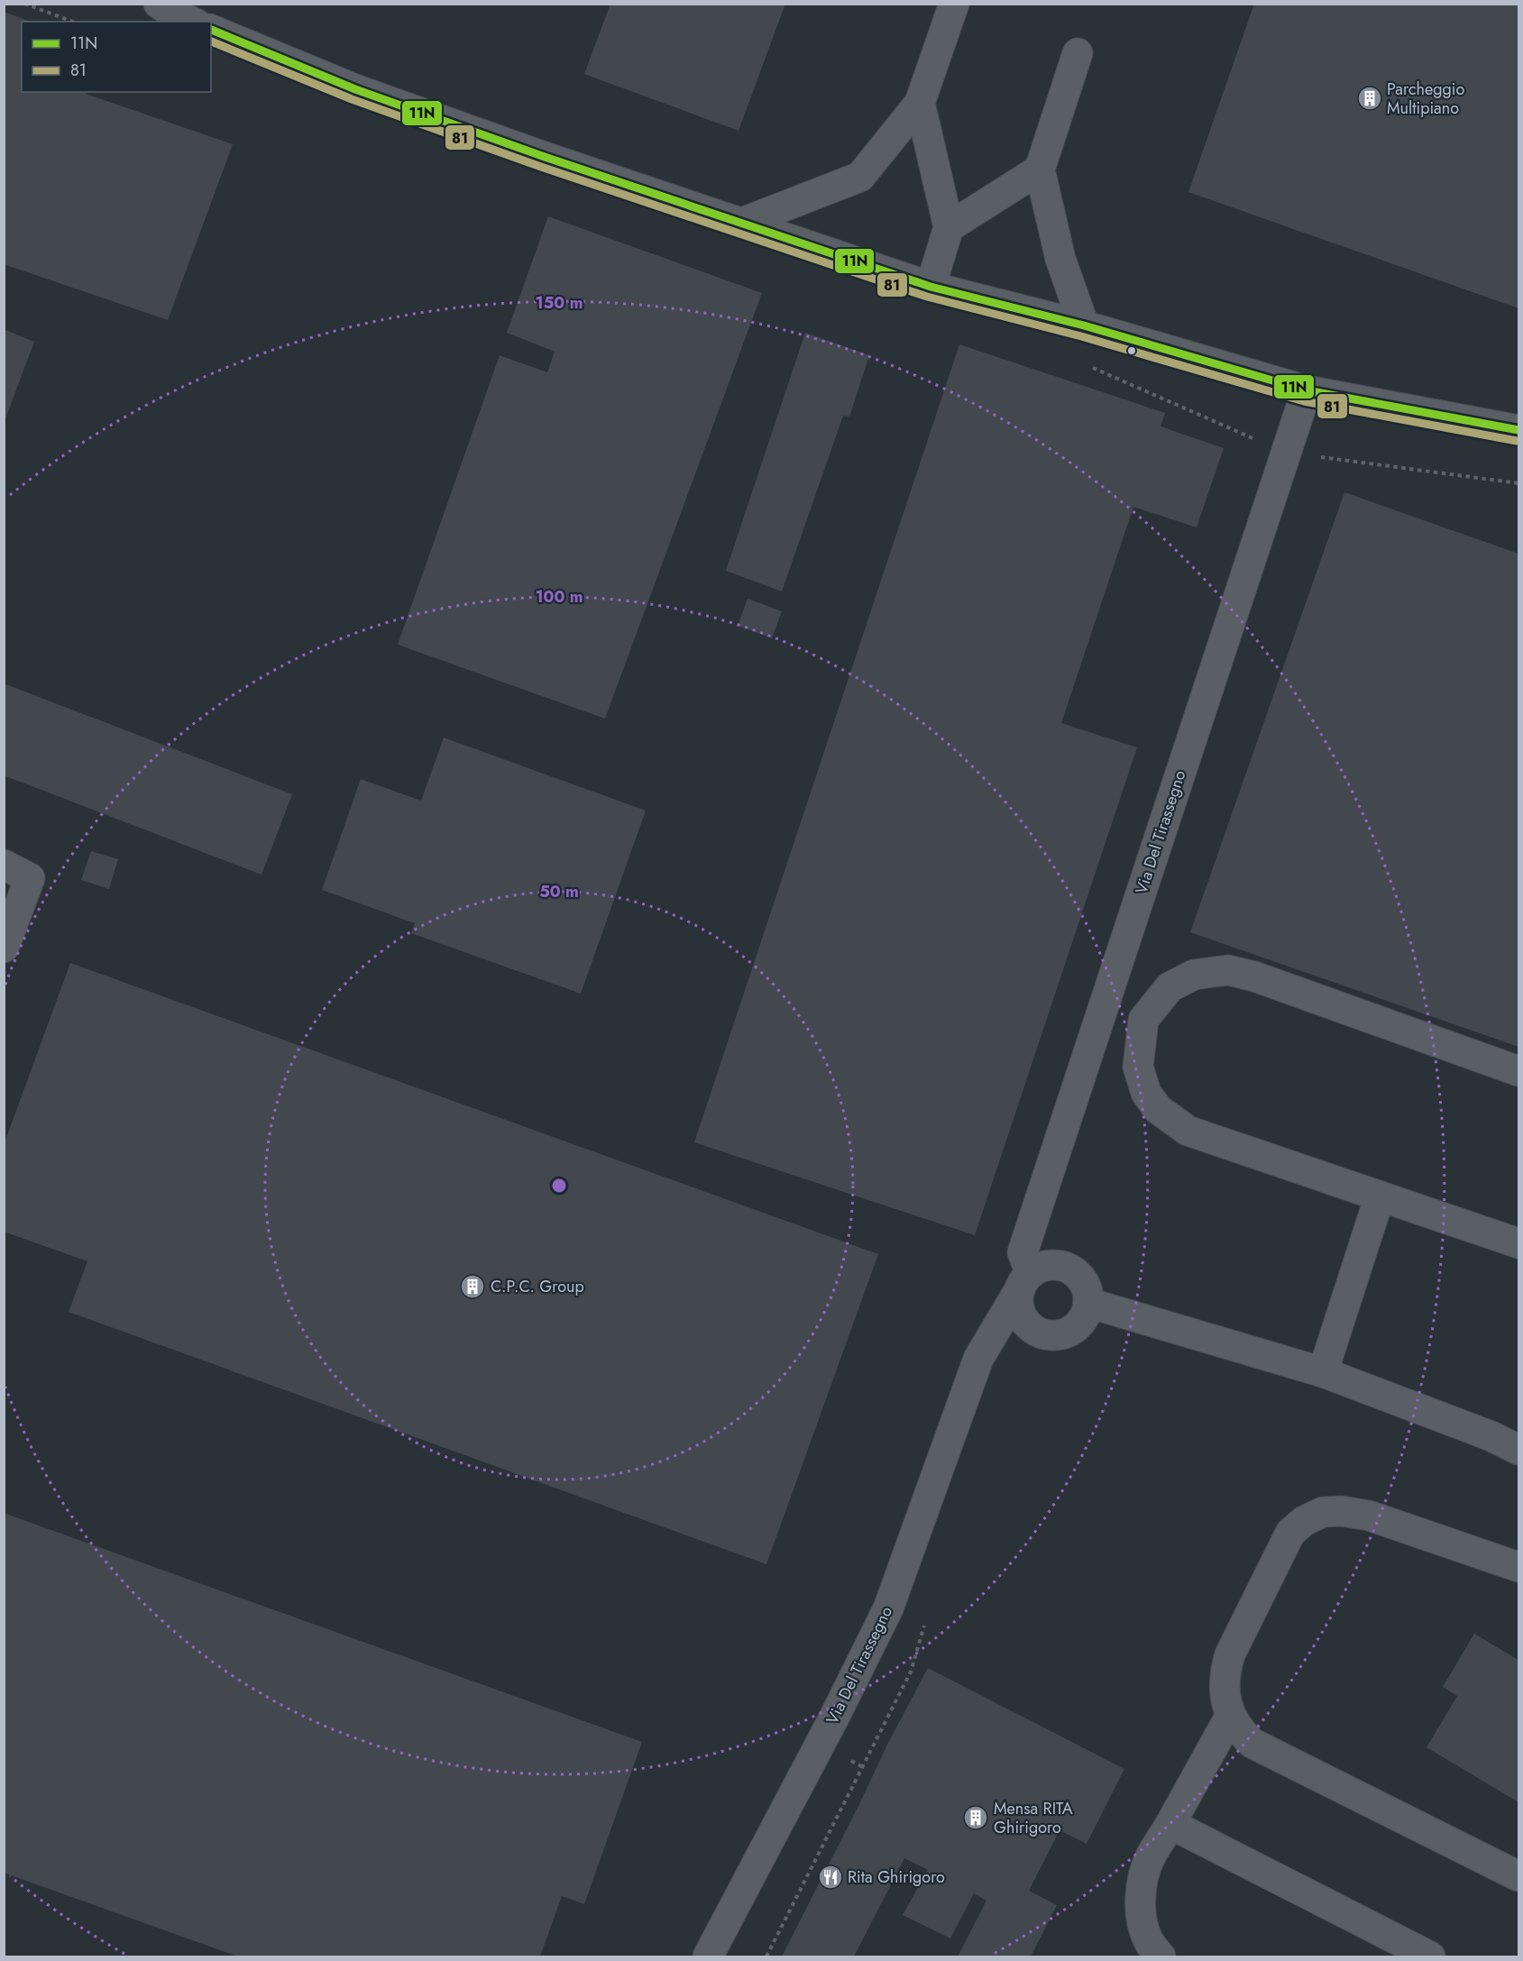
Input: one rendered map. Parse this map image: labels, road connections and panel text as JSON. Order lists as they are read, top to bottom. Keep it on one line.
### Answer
{"streets":{"street":["Via Del Tirassegno"]},"places":{"building":["Parcheggio Multipiano","C.P.C. Group","Mensa RITA Ghirigoro"],"restaurant":["Rita Ghirigoro"]},"lines":["transit line 11N","transit line 81"],"legend":["11N","81"],"rings":["150 m","100 m","50 m"]}
